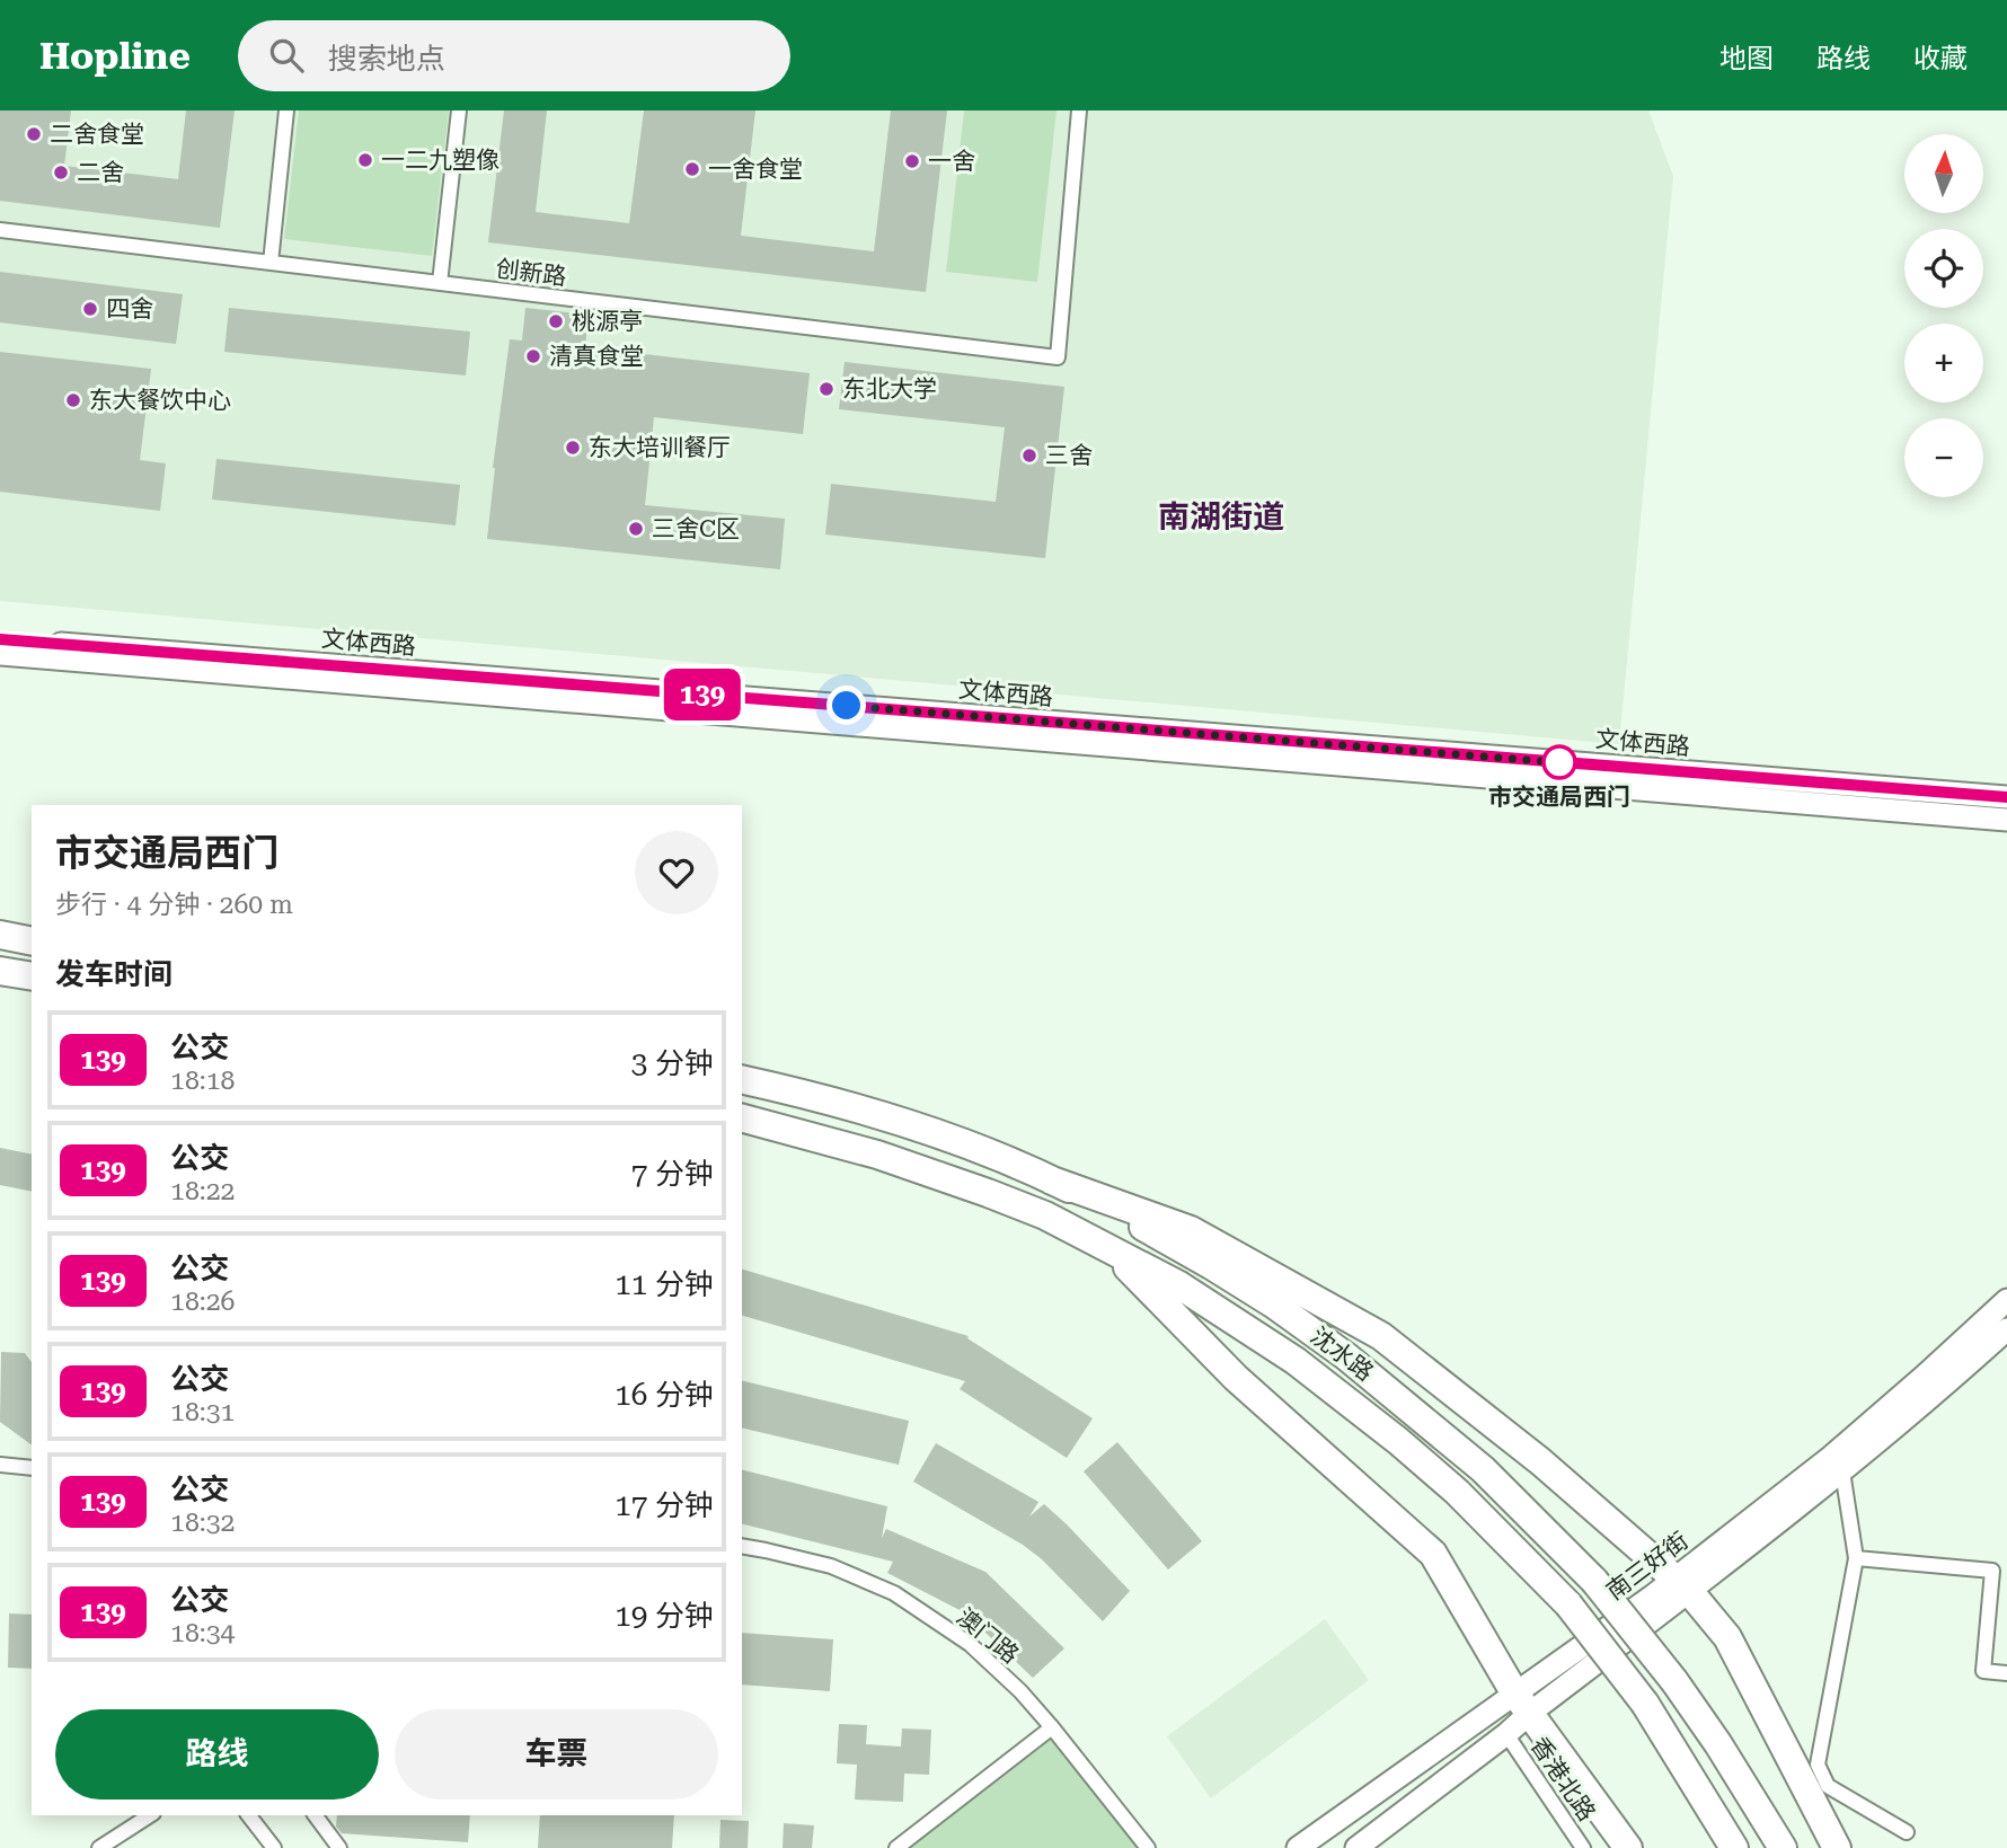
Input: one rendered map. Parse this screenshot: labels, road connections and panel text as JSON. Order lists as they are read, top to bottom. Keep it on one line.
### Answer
{"streets":{"highway":["沈水路"],"street":["创新路","文体西路","南三好街","澳门路","香港北路"]},"districts":["南湖街道"],"places":["二舍食堂","一二九塑像","一舍","一舍食堂","二舍","四舍","桃源亭","清真食堂","东北大学","东大餐饮中心","东大培训餐厅","三舍","三舍C区","市交通局西门"],"lines":["bus line 139"],"north":"top","page":{"header":"Hopline","search":"搜索地点","nav":["地图","路线","收藏"],"on_map":"139","map_buttons":["+","−"],"heading":[["市交通局西门","步行 · 4 分钟 · 260 m"],"发车时间"],"list":[{"mark":"139","name":"公交","note":"18:18","value":"3 分钟"},{"mark":"139","name":"公交","note":"18:22","value":"7 分钟"},{"mark":"139","name":"公交","note":"18:26","value":"11 分钟"},{"mark":"139","name":"公交","note":"18:31","value":"16 分钟"},{"mark":"139","name":"公交","note":"18:32","value":"17 分钟"},{"mark":"139","name":"公交","note":"18:34","value":"19 分钟"}],"buttons":["路线","车票"]}}
